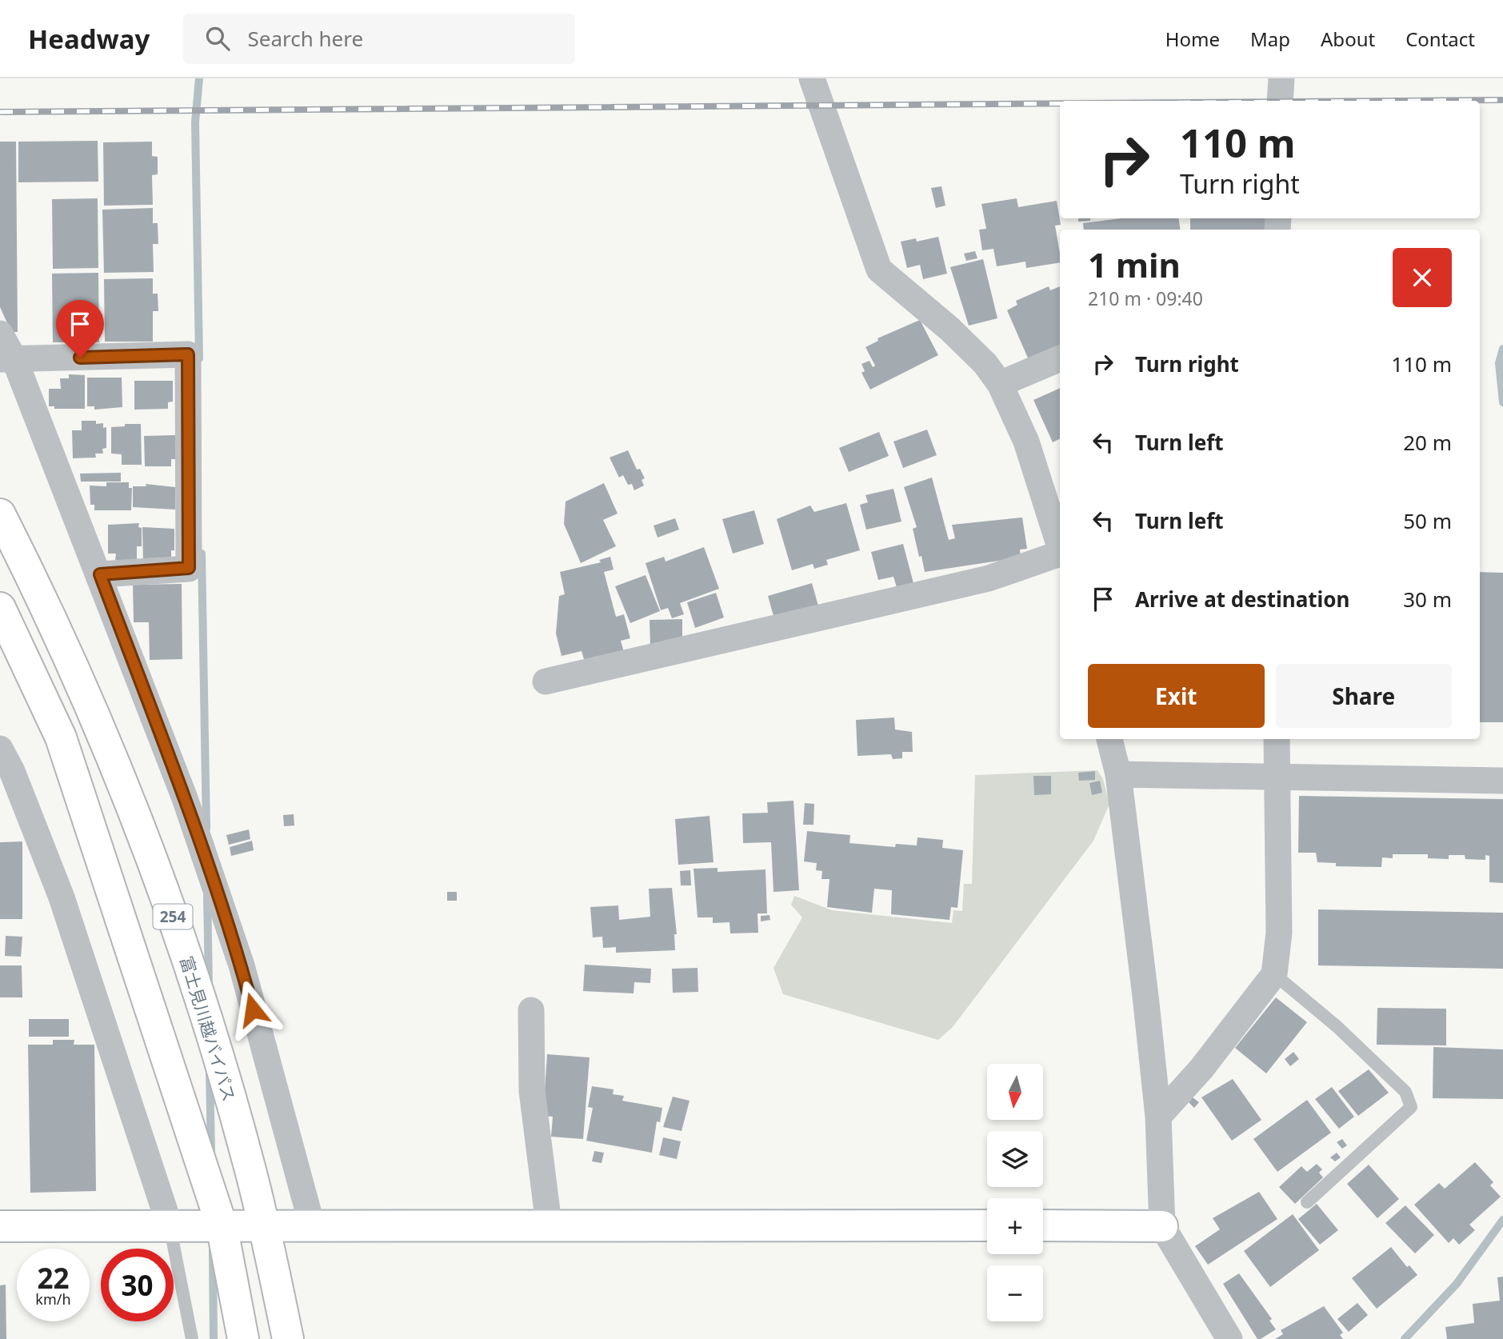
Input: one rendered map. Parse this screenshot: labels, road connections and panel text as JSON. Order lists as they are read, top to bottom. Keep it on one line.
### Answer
{"streets":{"main road":["254","富士見川越バイパス"]},"north":"bottom","page":{"header":"Headway","search":"Search here","nav":["Home","Map","About","Contact"],"turn":["110 m","Turn right"],"heading":["1 min","210 m · 09:40"],"list":[{"name":"Turn right","value":"110 m"},{"name":"Turn left","value":"20 m"},{"name":"Turn left","value":"50 m"},{"name":"Arrive at destination","value":"30 m"}],"buttons":["Exit","Share"],"map_buttons":["+","−"],"speed":"22 km/h","limit":"30"}}
